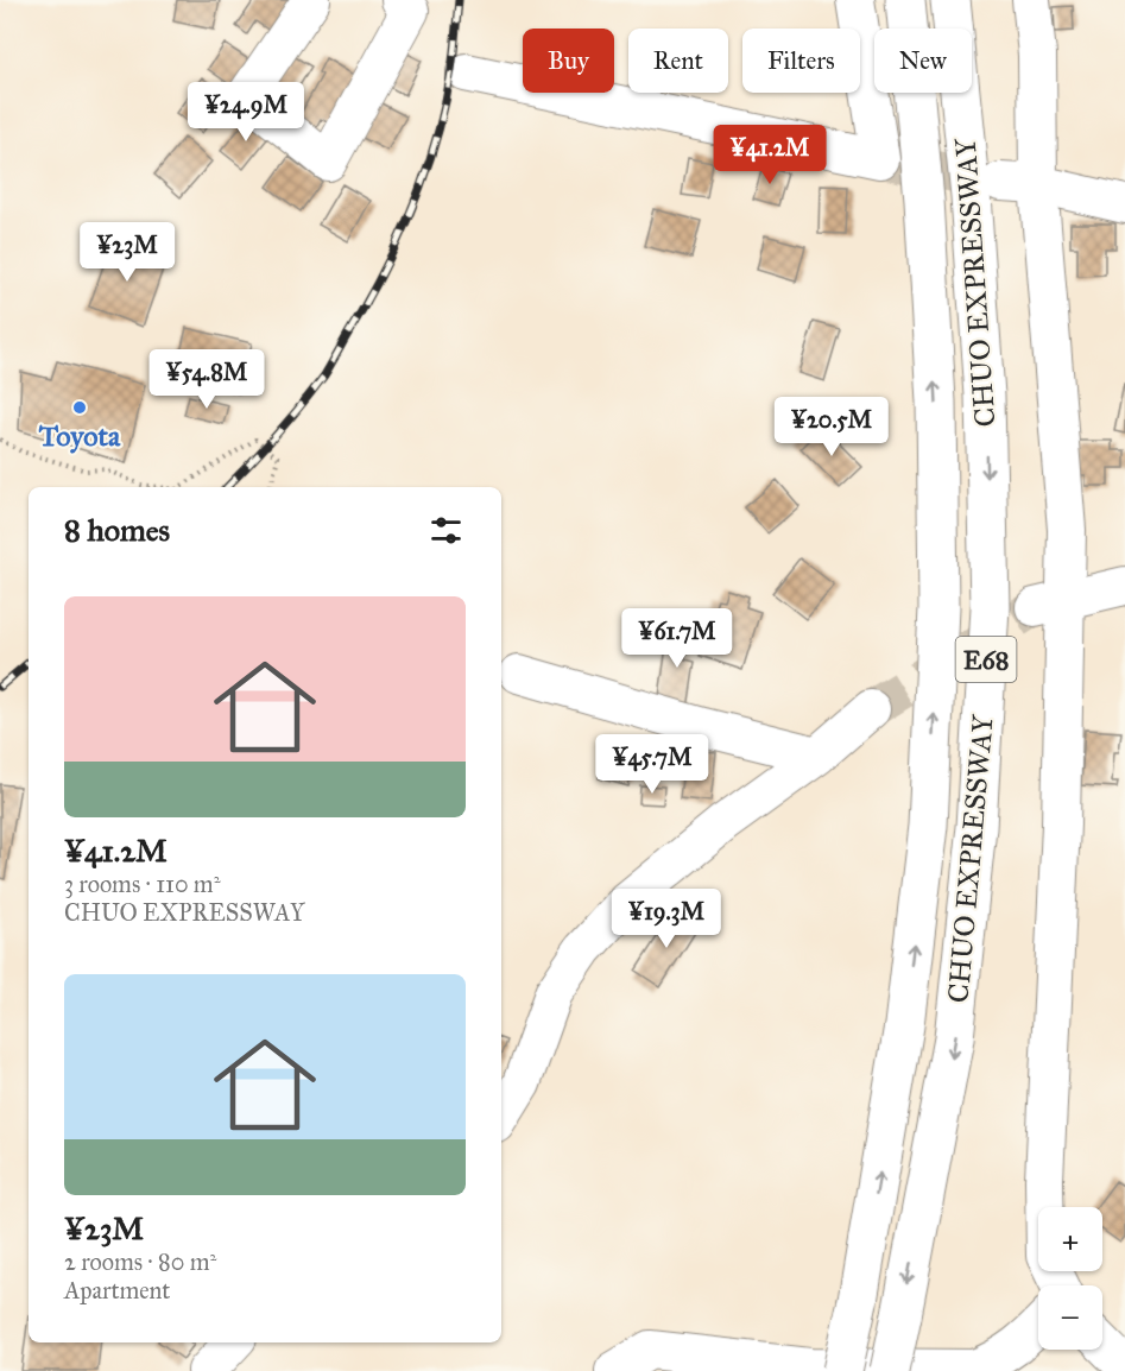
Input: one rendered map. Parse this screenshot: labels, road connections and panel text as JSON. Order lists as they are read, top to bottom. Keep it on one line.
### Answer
{"streets":{"highway":["CHUO EXPRESSWAY","E68"]},"places":["Toyota"],"page":{"chip":["Buy","Rent","Filters","New"],"price":["¥24.9M","¥41.2M","¥23M","¥54.8M","¥20.5M","¥61.7M","¥45.7M","¥19.3M"],"heading":"8 homes","list":[{"name":"¥41.2M","note":"3 rooms · 110 m² · CHUO EXPRESSWAY"},{"name":"¥23M","note":"2 rooms · 80 m² · Apartment"}],"map_buttons":["+","−"]}}
